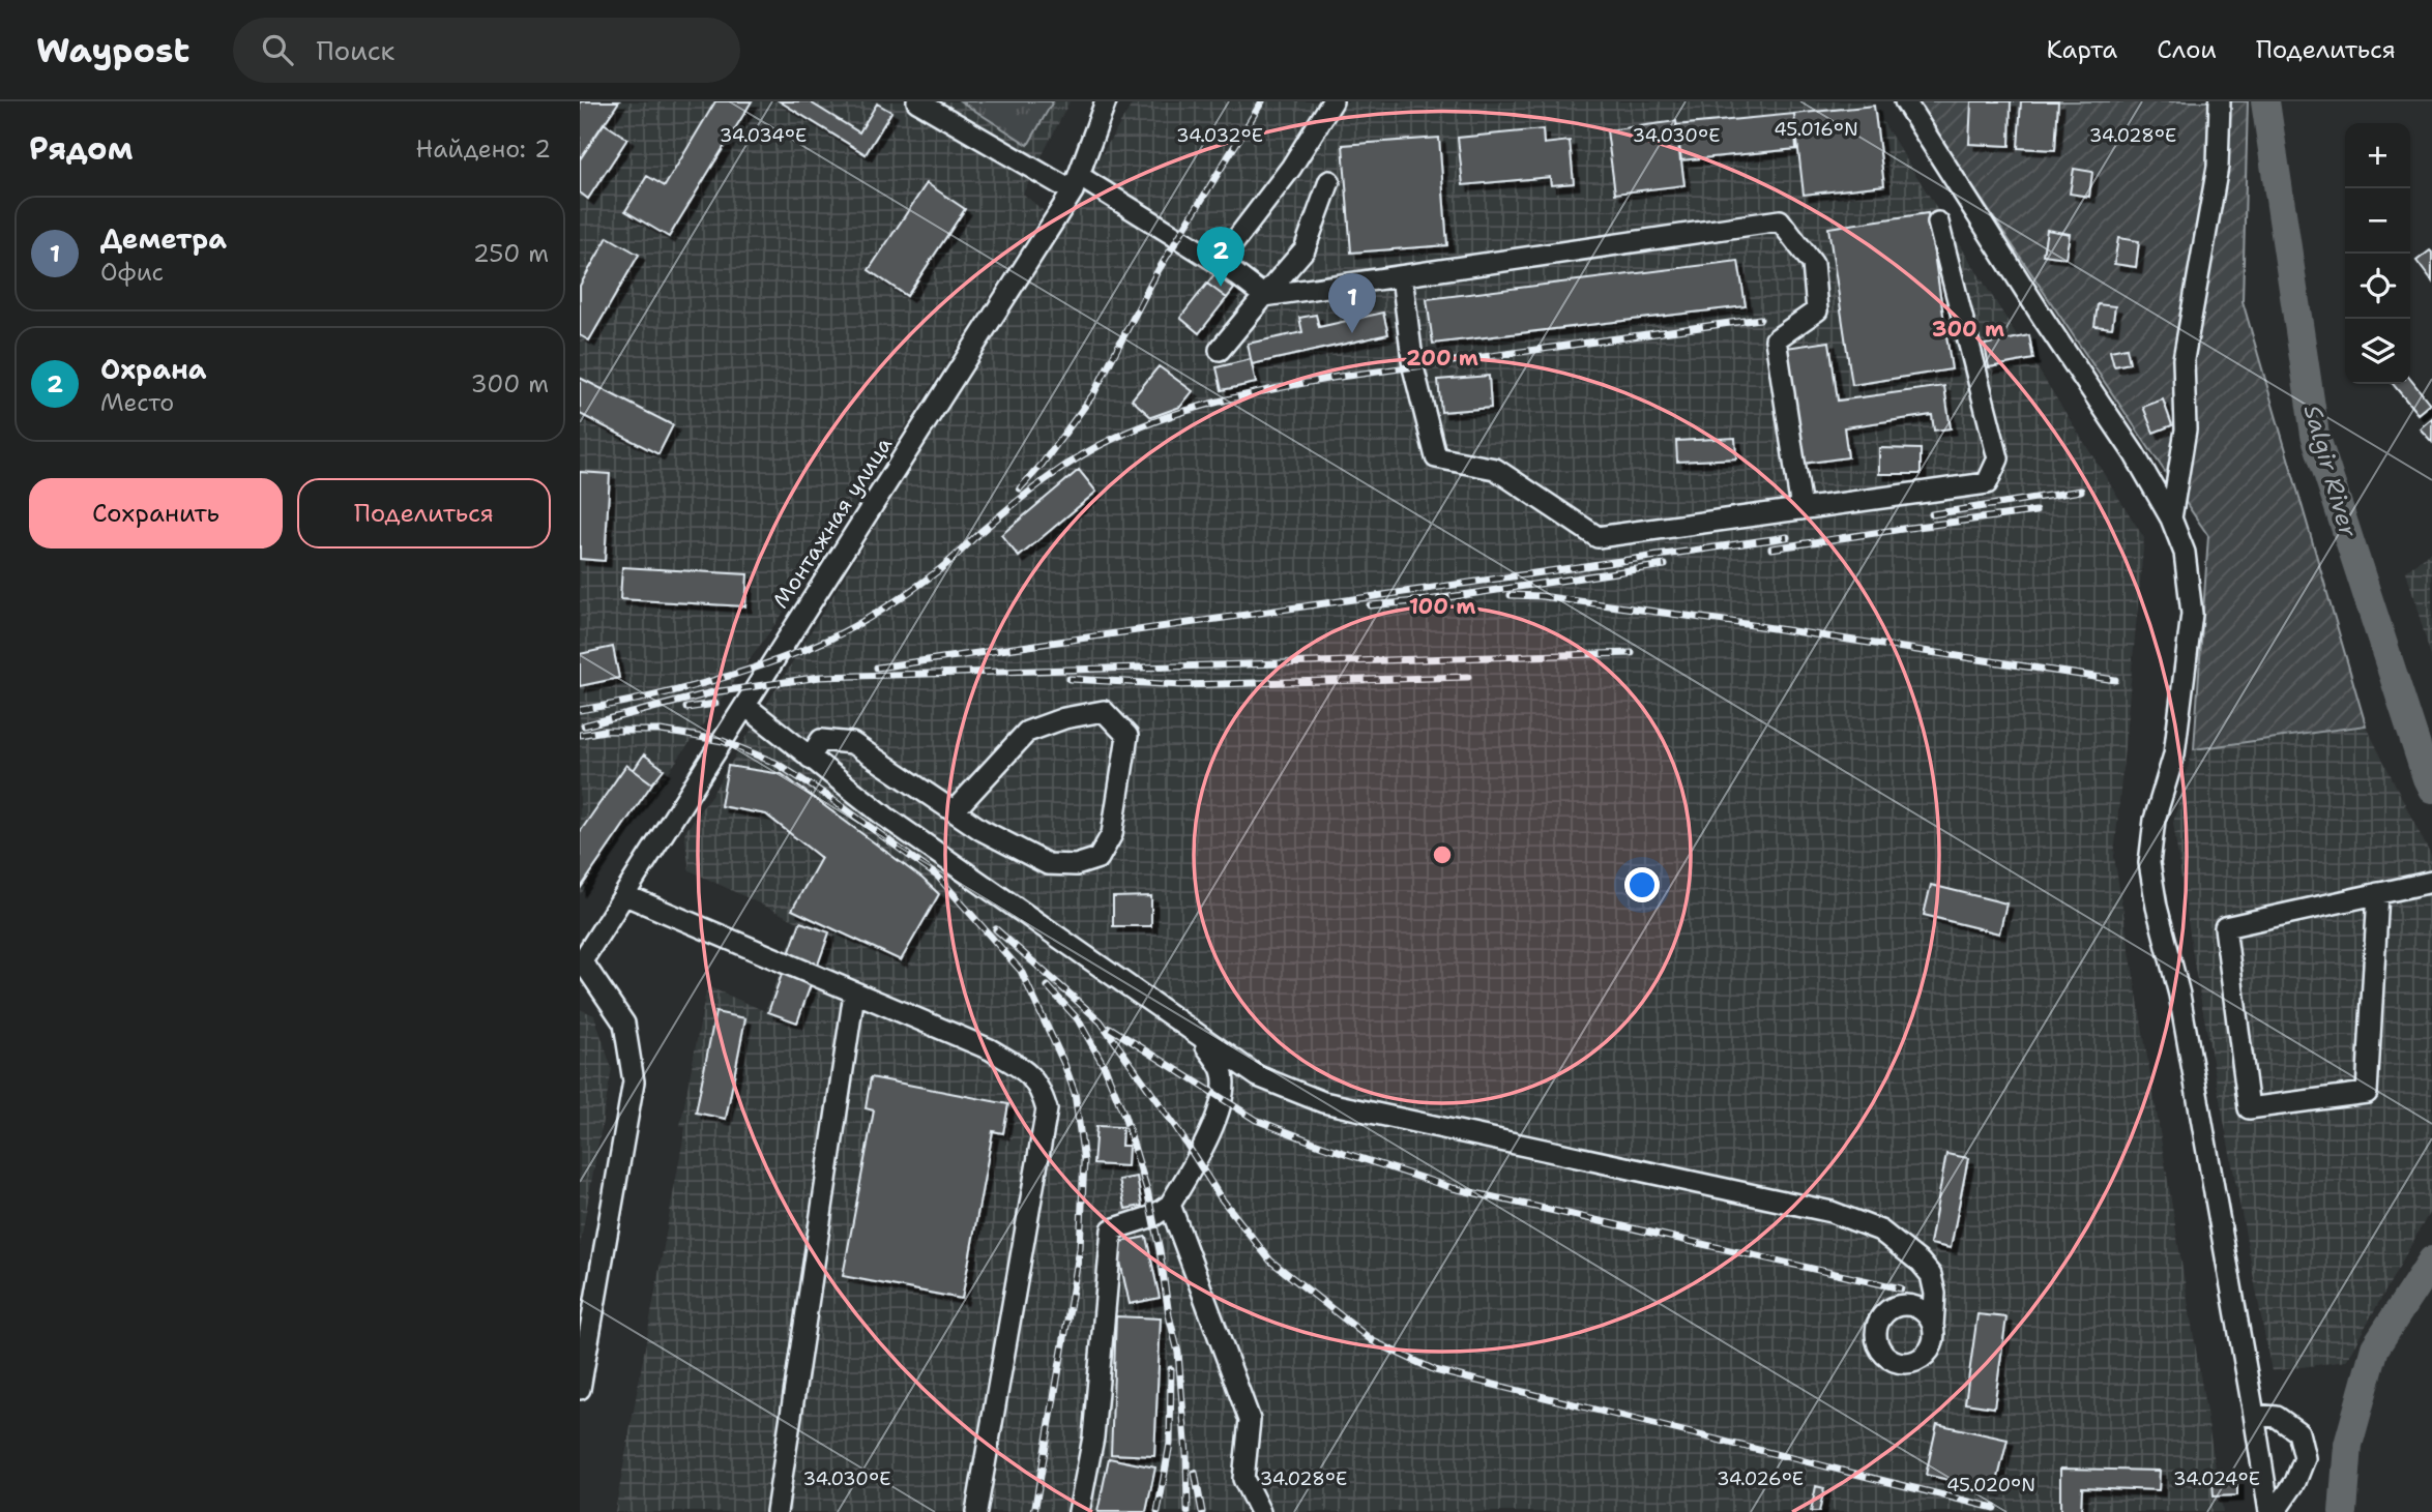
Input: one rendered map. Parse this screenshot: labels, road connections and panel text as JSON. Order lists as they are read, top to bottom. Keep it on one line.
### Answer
{"streets":{"street":["Монтажная улица"]},"water":["Salgir River"],"page":{"header":"Waypost","search":"Поиск","nav":["Карта","Слои","Поделиться"],"heading":["Рядом","Найдено: 2"],"map_buttons":["+","−"],"list":[{"mark":"1","name":"Деметра","note":"Офис","value":"250 m"},{"mark":"2","name":"Охрана","note":"Место","value":"300 m"}],"pins":["2","1"],"buttons":["Сохранить","Поделиться"]},"coordinates":["45.016°N","34.032°E","34.030°E","34.028°E","34.034°E","34.026°E","34.024°E","45.020°N"],"rings":["300 m","200 m","100 m"]}
